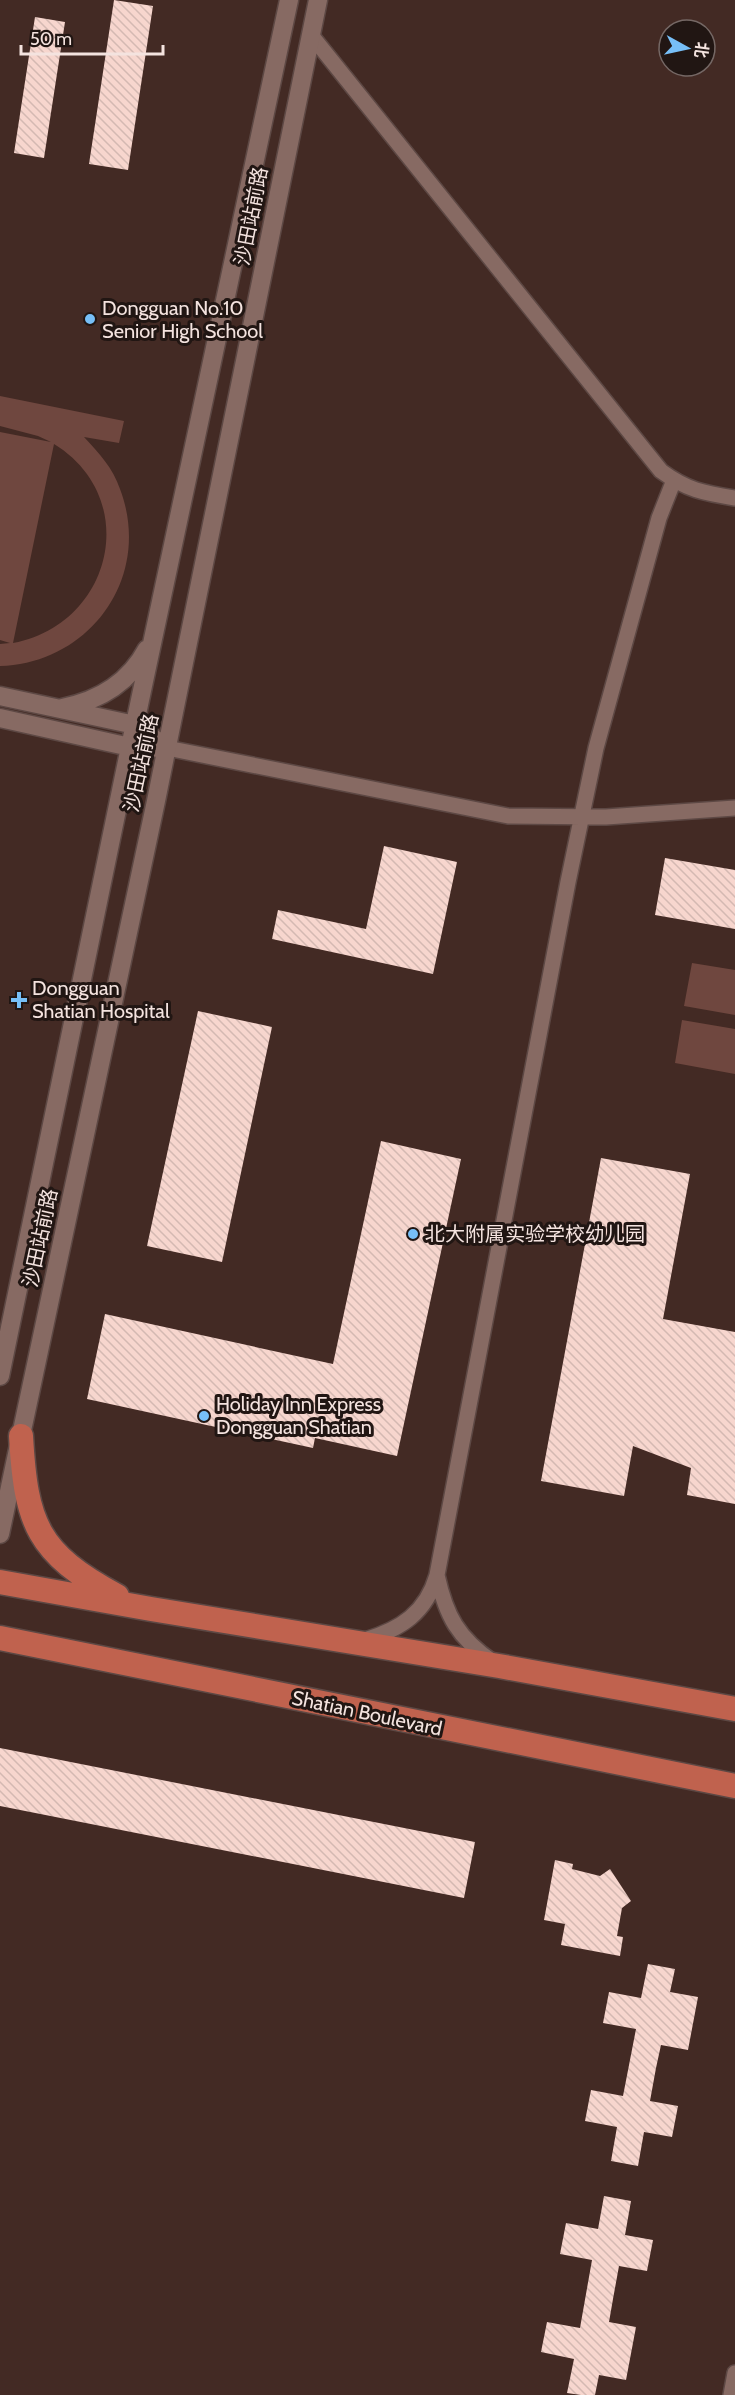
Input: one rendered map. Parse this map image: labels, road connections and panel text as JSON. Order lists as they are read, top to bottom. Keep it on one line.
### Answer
{"streets":{"main road":["Shatian Boulevard"],"street":["沙田站前路"]},"places":{"other":["Dongguan No.10 Senior High School","北大附属实验学校幼儿园","Holiday Inn Express Dongguan Shatian"],"health":["Dongguan Shatian Hospital"]},"scale_bar":"50 m","north":"right"}
